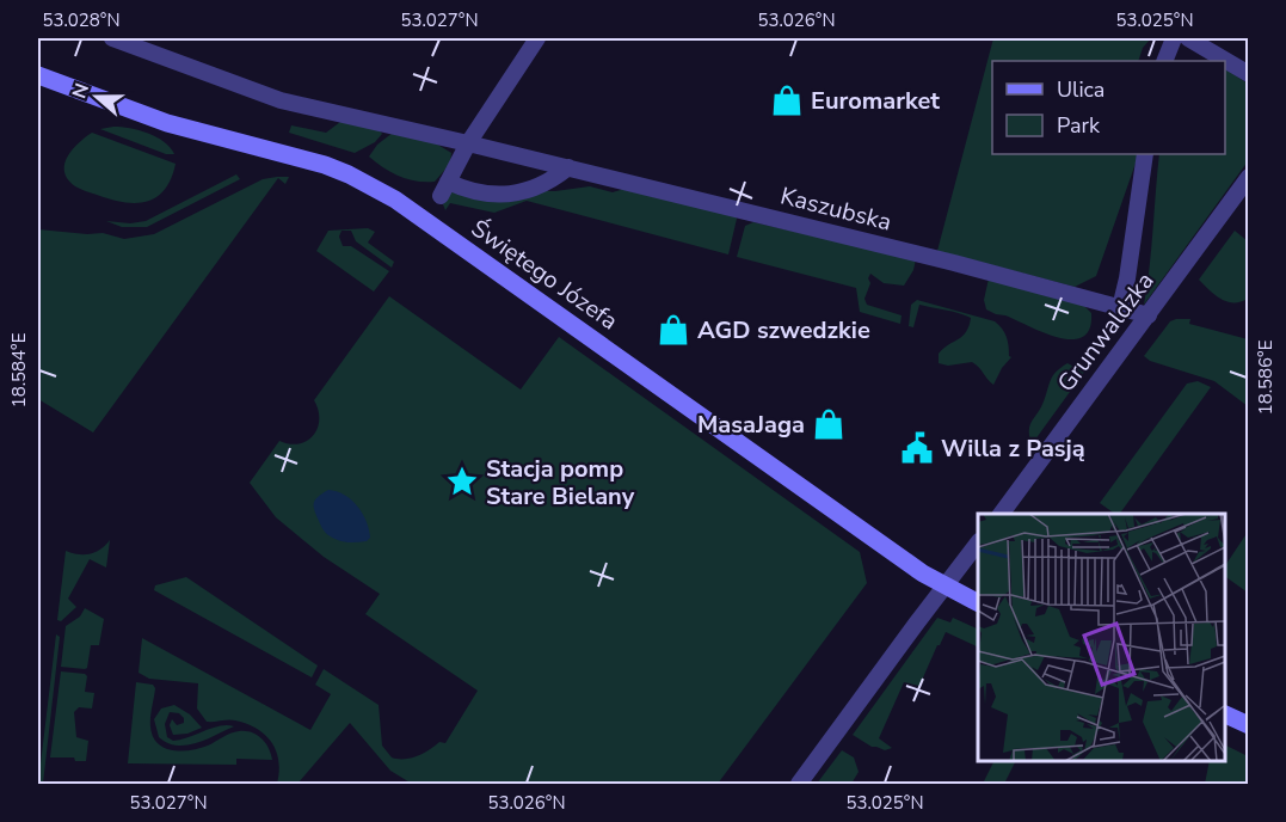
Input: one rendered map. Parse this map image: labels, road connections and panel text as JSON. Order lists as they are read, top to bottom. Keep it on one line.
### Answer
{"streets":{"street":["Kaszubska","Świętego Józefa","Grunwaldzka"]},"crossings":[["Kaszubska","Grunwaldzka"]],"places":{"shop":["Euromarket","AGD szwedzkie","MasaJaga"],"public building":["Willa z Pasją"],"place":["Stacja pomp Stare Bielany"]},"legend":["Ulica","Park"],"north":"left","coordinates":["53.028°N","53.027°N","53.026°N","53.025°N","18.584°E","18.586°E"]}
